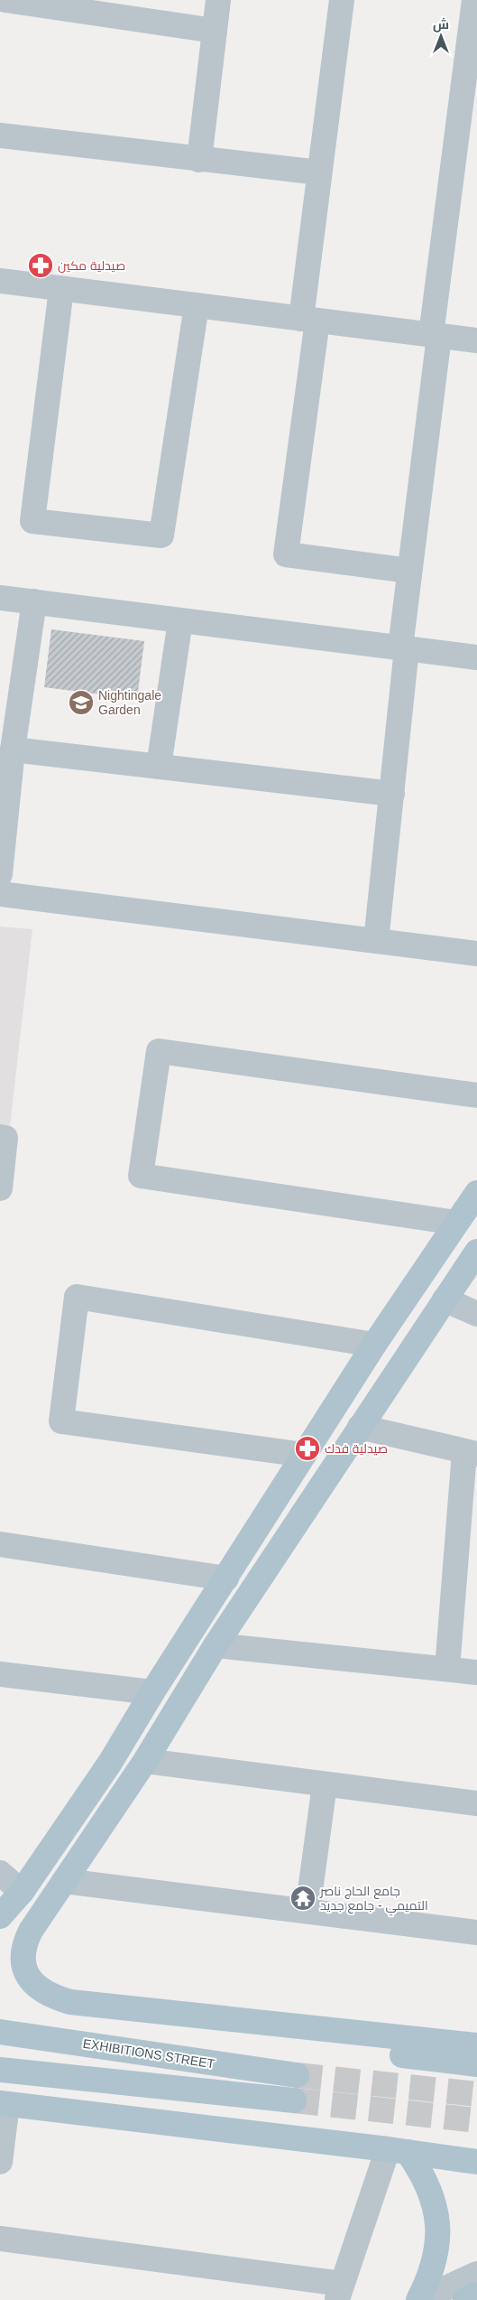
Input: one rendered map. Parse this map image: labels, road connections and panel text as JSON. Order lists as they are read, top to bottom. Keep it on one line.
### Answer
{"streets":{"main road":["EXHIBITIONS STREET"]},"places":{"pharmacy":["صيدلية مكين","صيدلية فدك"],"school or university":["Nightingale Garden"],"temple":["جامع الحاج ناصر التميمي - جامع جديد"]},"north":"top"}
